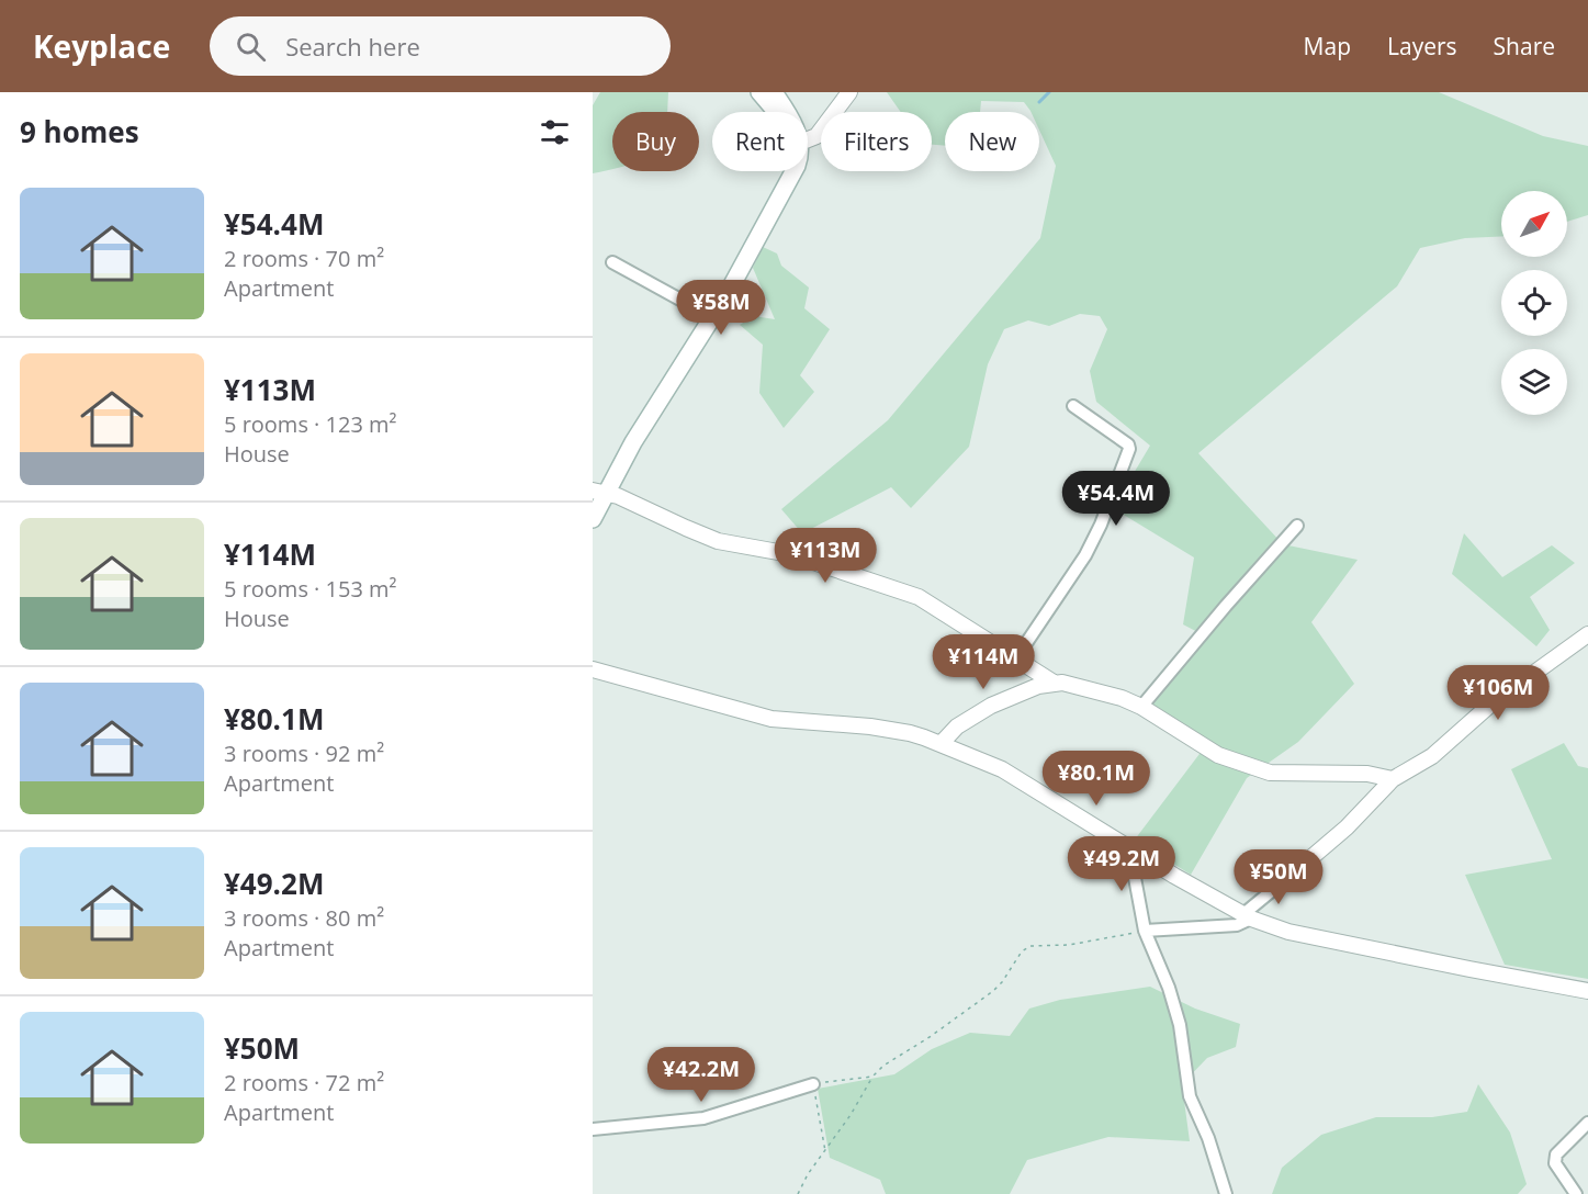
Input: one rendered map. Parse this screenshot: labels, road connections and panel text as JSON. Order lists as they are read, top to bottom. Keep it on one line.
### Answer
{"north":"top right","page":{"header":"Keyplace","search":"Search here","nav":["Map","Layers","Share"],"heading":"9 homes","chip":["Buy","Rent","Filters","New"],"list":[{"name":"¥54.4M","note":"2 rooms · 70 m² · Apartment"},{"name":"¥113M","note":"5 rooms · 123 m² · House"},{"name":"¥114M","note":"5 rooms · 153 m² · House"},{"name":"¥80.1M","note":"3 rooms · 92 m² · Apartment"},{"name":"¥49.2M","note":"3 rooms · 80 m² · Apartment"},{"name":"¥50M","note":"2 rooms · 72 m² · Apartment"}],"price":["¥58M","¥54.4M","¥113M","¥114M","¥106M","¥80.1M","¥49.2M","¥50M","¥42.2M"]}}
